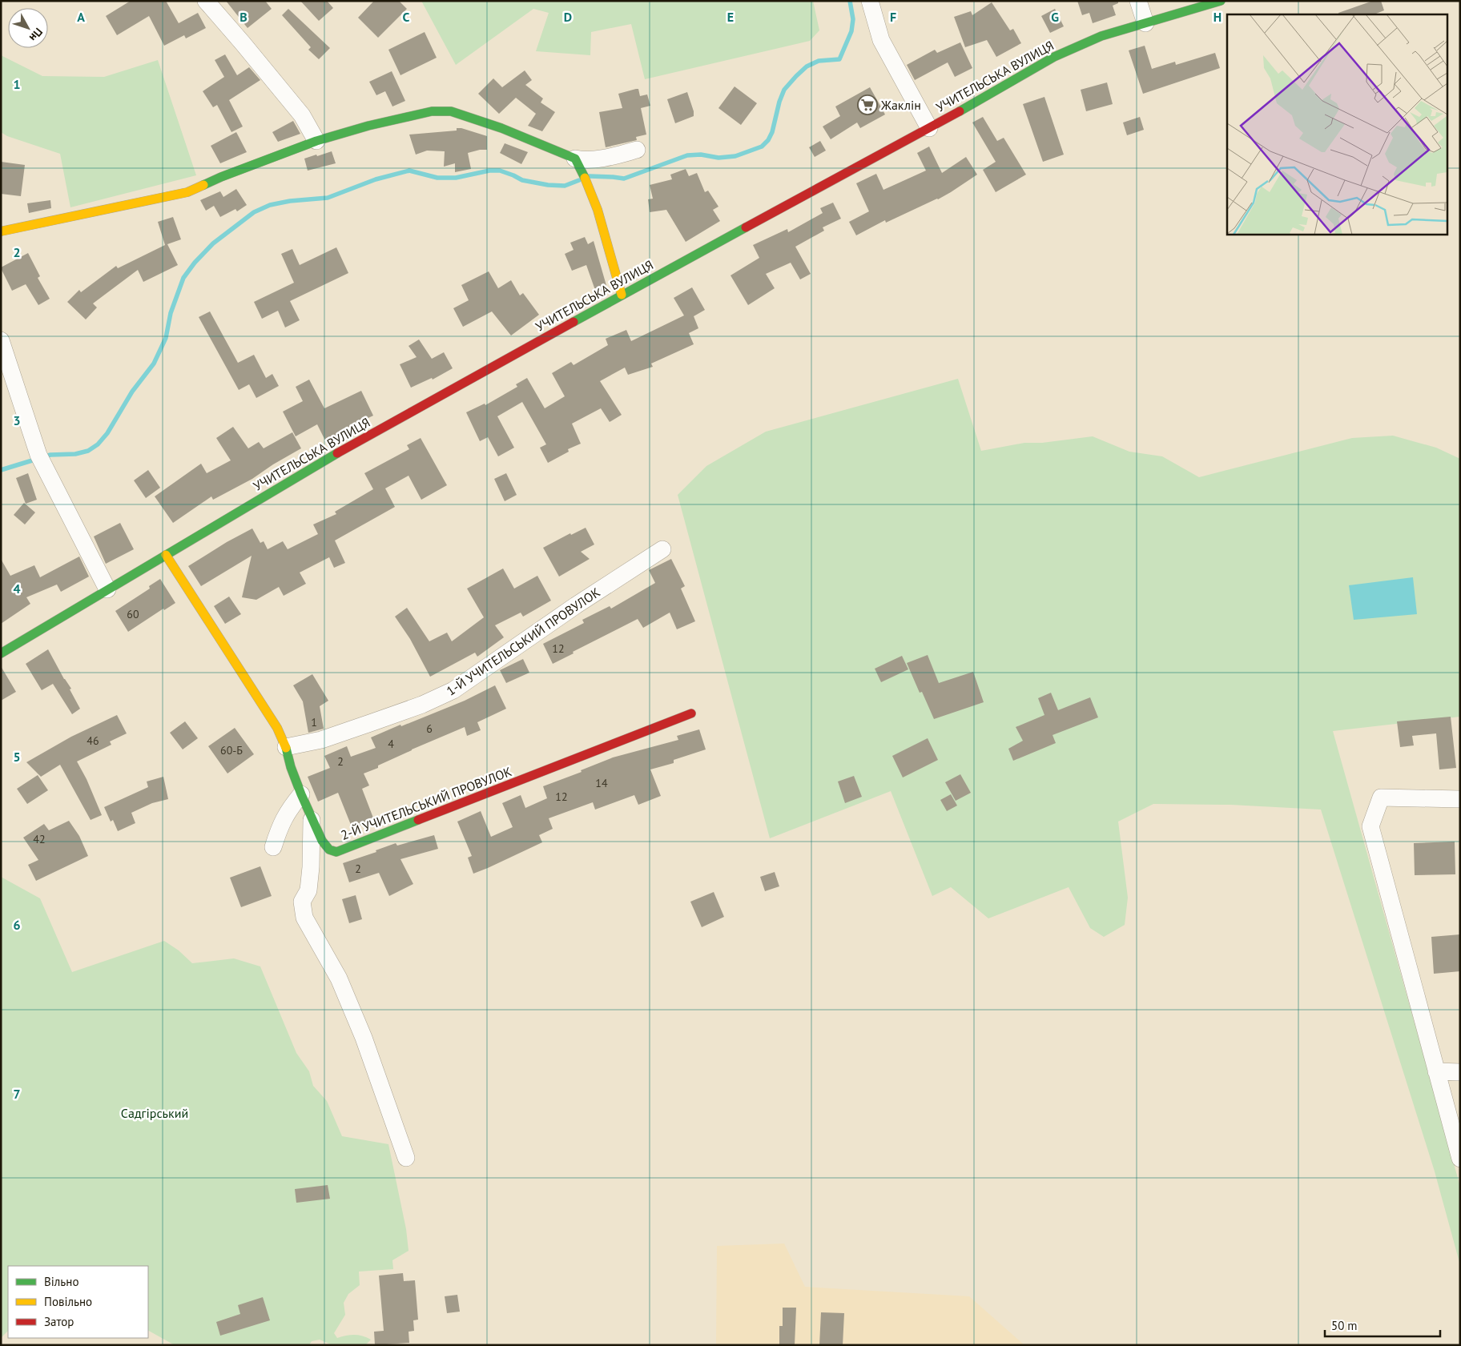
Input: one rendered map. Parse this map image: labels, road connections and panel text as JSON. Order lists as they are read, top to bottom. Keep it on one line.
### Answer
{"streets":{"street":["УЧИТЕЛЬСЬКА ВУЛИЦЯ","1-Й УЧИТЕЛЬСЬКИЙ ПРОВУЛОК","2-Й УЧИТЕЛЬСЬКИЙ ПРОВУЛОК"]},"crossings":[["УЧИТЕЛЬСЬКА ВУЛИЦЯ","2-Й УЧИТЕЛЬСЬКИЙ ПРОВУЛОК"],["1-Й УЧИТЕЛЬСЬКИЙ ПРОВУЛОК","2-Й УЧИТЕЛЬСЬКИЙ ПРОВУЛОК"]],"parks":["Садгірський"],"places":{"supermarket":["Жаклін"]},"house_numbers":["60","12","1","6","46","4","60-Б","2","14","12","42","2"],"legend":["Вільно","Повільно","Затор"],"scale_bar":"50 m","north":"bottom right","grid":{"columns":["A","B","C","D","E","F","G","H"],"rows":["1","2","3","4","5","6","7"]}}
